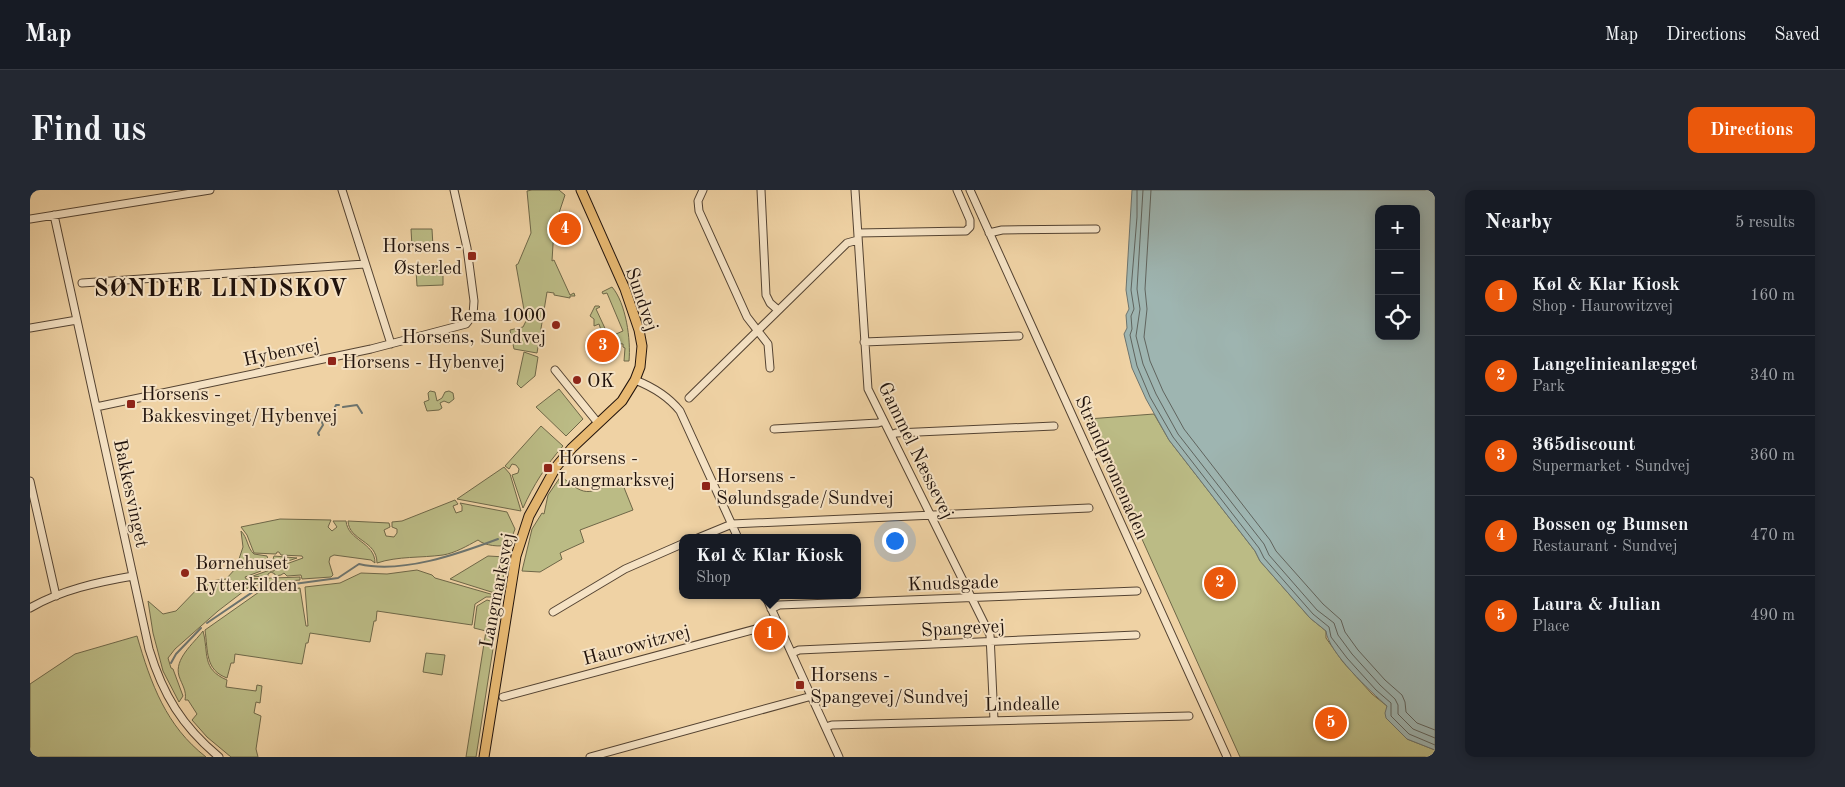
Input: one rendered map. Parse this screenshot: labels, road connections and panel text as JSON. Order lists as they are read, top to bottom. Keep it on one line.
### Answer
{"streets":{"main road":["Sundvej","Langmarksvej"],"street":["Hybenvej","Gammel Næssevej","Strandpromenaden","Bakkesvinget","Knudsgade","Spangevej","Haurowitzvej","Lindealle"]},"crossings":[["Sundvej","Langmarksvej"],["Hybenvej","Bakkesvinget"],["Gammel Næssevej","Knudsgade"],["Gammel Næssevej","Spangevej"]],"districts":["SØNDER LINDSKOV"],"places":{"transit":["Horsens - Østerled","Horsens - Hybenvej","Horsens - Bakkesvinget/Hybenvej","Horsens - Langmarksvej","Horsens - Sølundsgade/Sundvej","Horsens - Spangevej/Sundvej"],"other":["Rema 1000 Horsens, Sundvej","OK","Børnehuset Rytterkilden"]},"page":{"header":"Map","nav":["Map","Directions","Saved"],"buttons":"Directions","title":"Find us","heading":["Nearby","5 results"],"map_buttons":["+","−"],"pins":["4","3","2","1","5"],"list":[{"mark":"1","name":"Køl & Klar Kiosk","note":"Shop · Haurowitzvej","value":"160 m"},{"mark":"2","name":"Langelinieanlægget","note":"Park","value":"340 m"},{"mark":"3","name":"365discount","note":"Supermarket · Sundvej","value":"360 m"},{"mark":"4","name":"Bossen og Bumsen","note":"Restaurant · Sundvej","value":"470 m"},{"mark":"5","name":"Laura & Julian","note":"Place","value":"490 m"}],"popup":["Køl & Klar Kiosk","Shop"]}}
